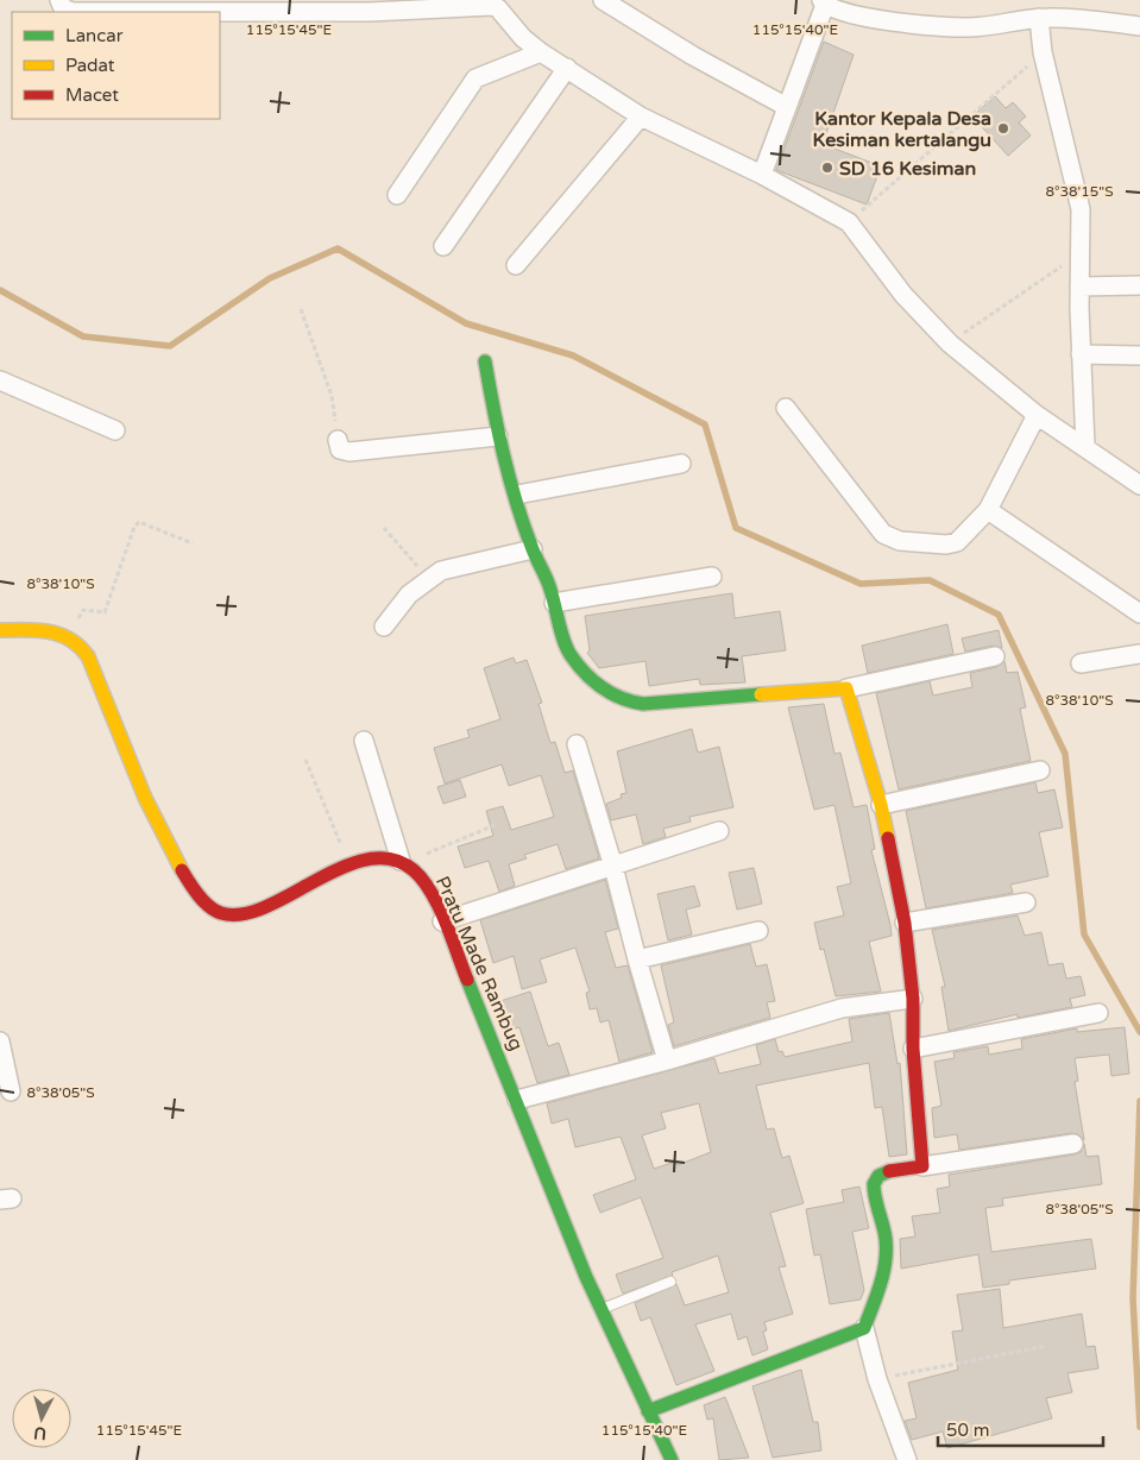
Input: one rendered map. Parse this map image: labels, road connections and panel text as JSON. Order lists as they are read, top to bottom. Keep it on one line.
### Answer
{"streets":{"street":["Pratu Made Rambug"]},"places":["Kantor Kepala Desa Kesiman kertalangu","SD 16 Kesiman"],"legend":["Lancar","Padat","Macet"],"scale_bar":"50 m","north":"bottom","coordinates":["115°15'45\"E","115°15'40\"E","8°38'15\"S","8°38'10\"S","8°38'05\"S"]}
